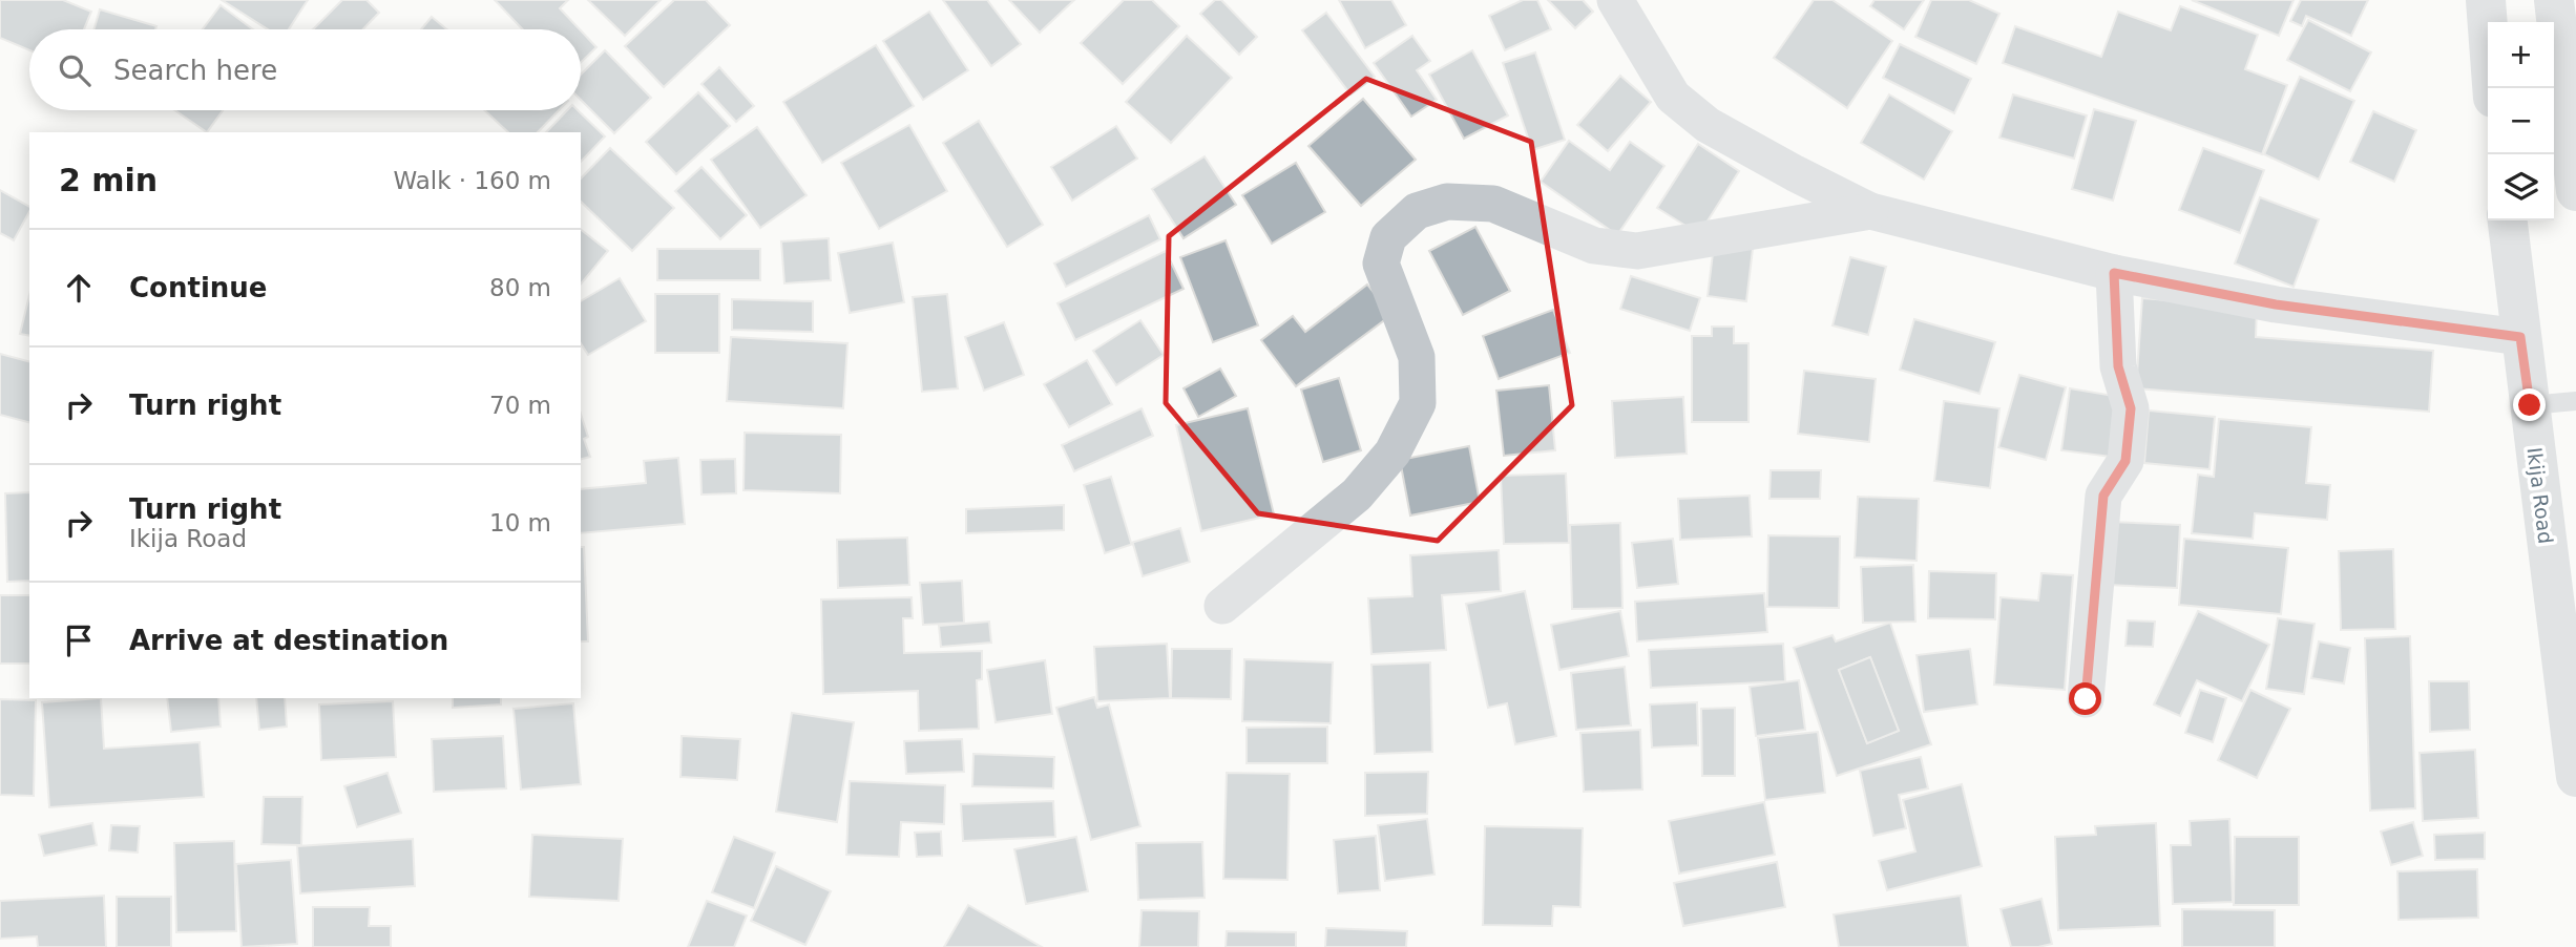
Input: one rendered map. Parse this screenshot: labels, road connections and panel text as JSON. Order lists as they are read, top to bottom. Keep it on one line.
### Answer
{"streets":{"street":["Ikija Road"]},"page":{"map_buttons":["+","−"],"search":"Search here","heading":["2 min","Walk · 160 m"],"list":[["Continue","80 m"],["Turn right","70 m"],["Turn right","Ikija Road","10 m"],"Arrive at destination"]}}
